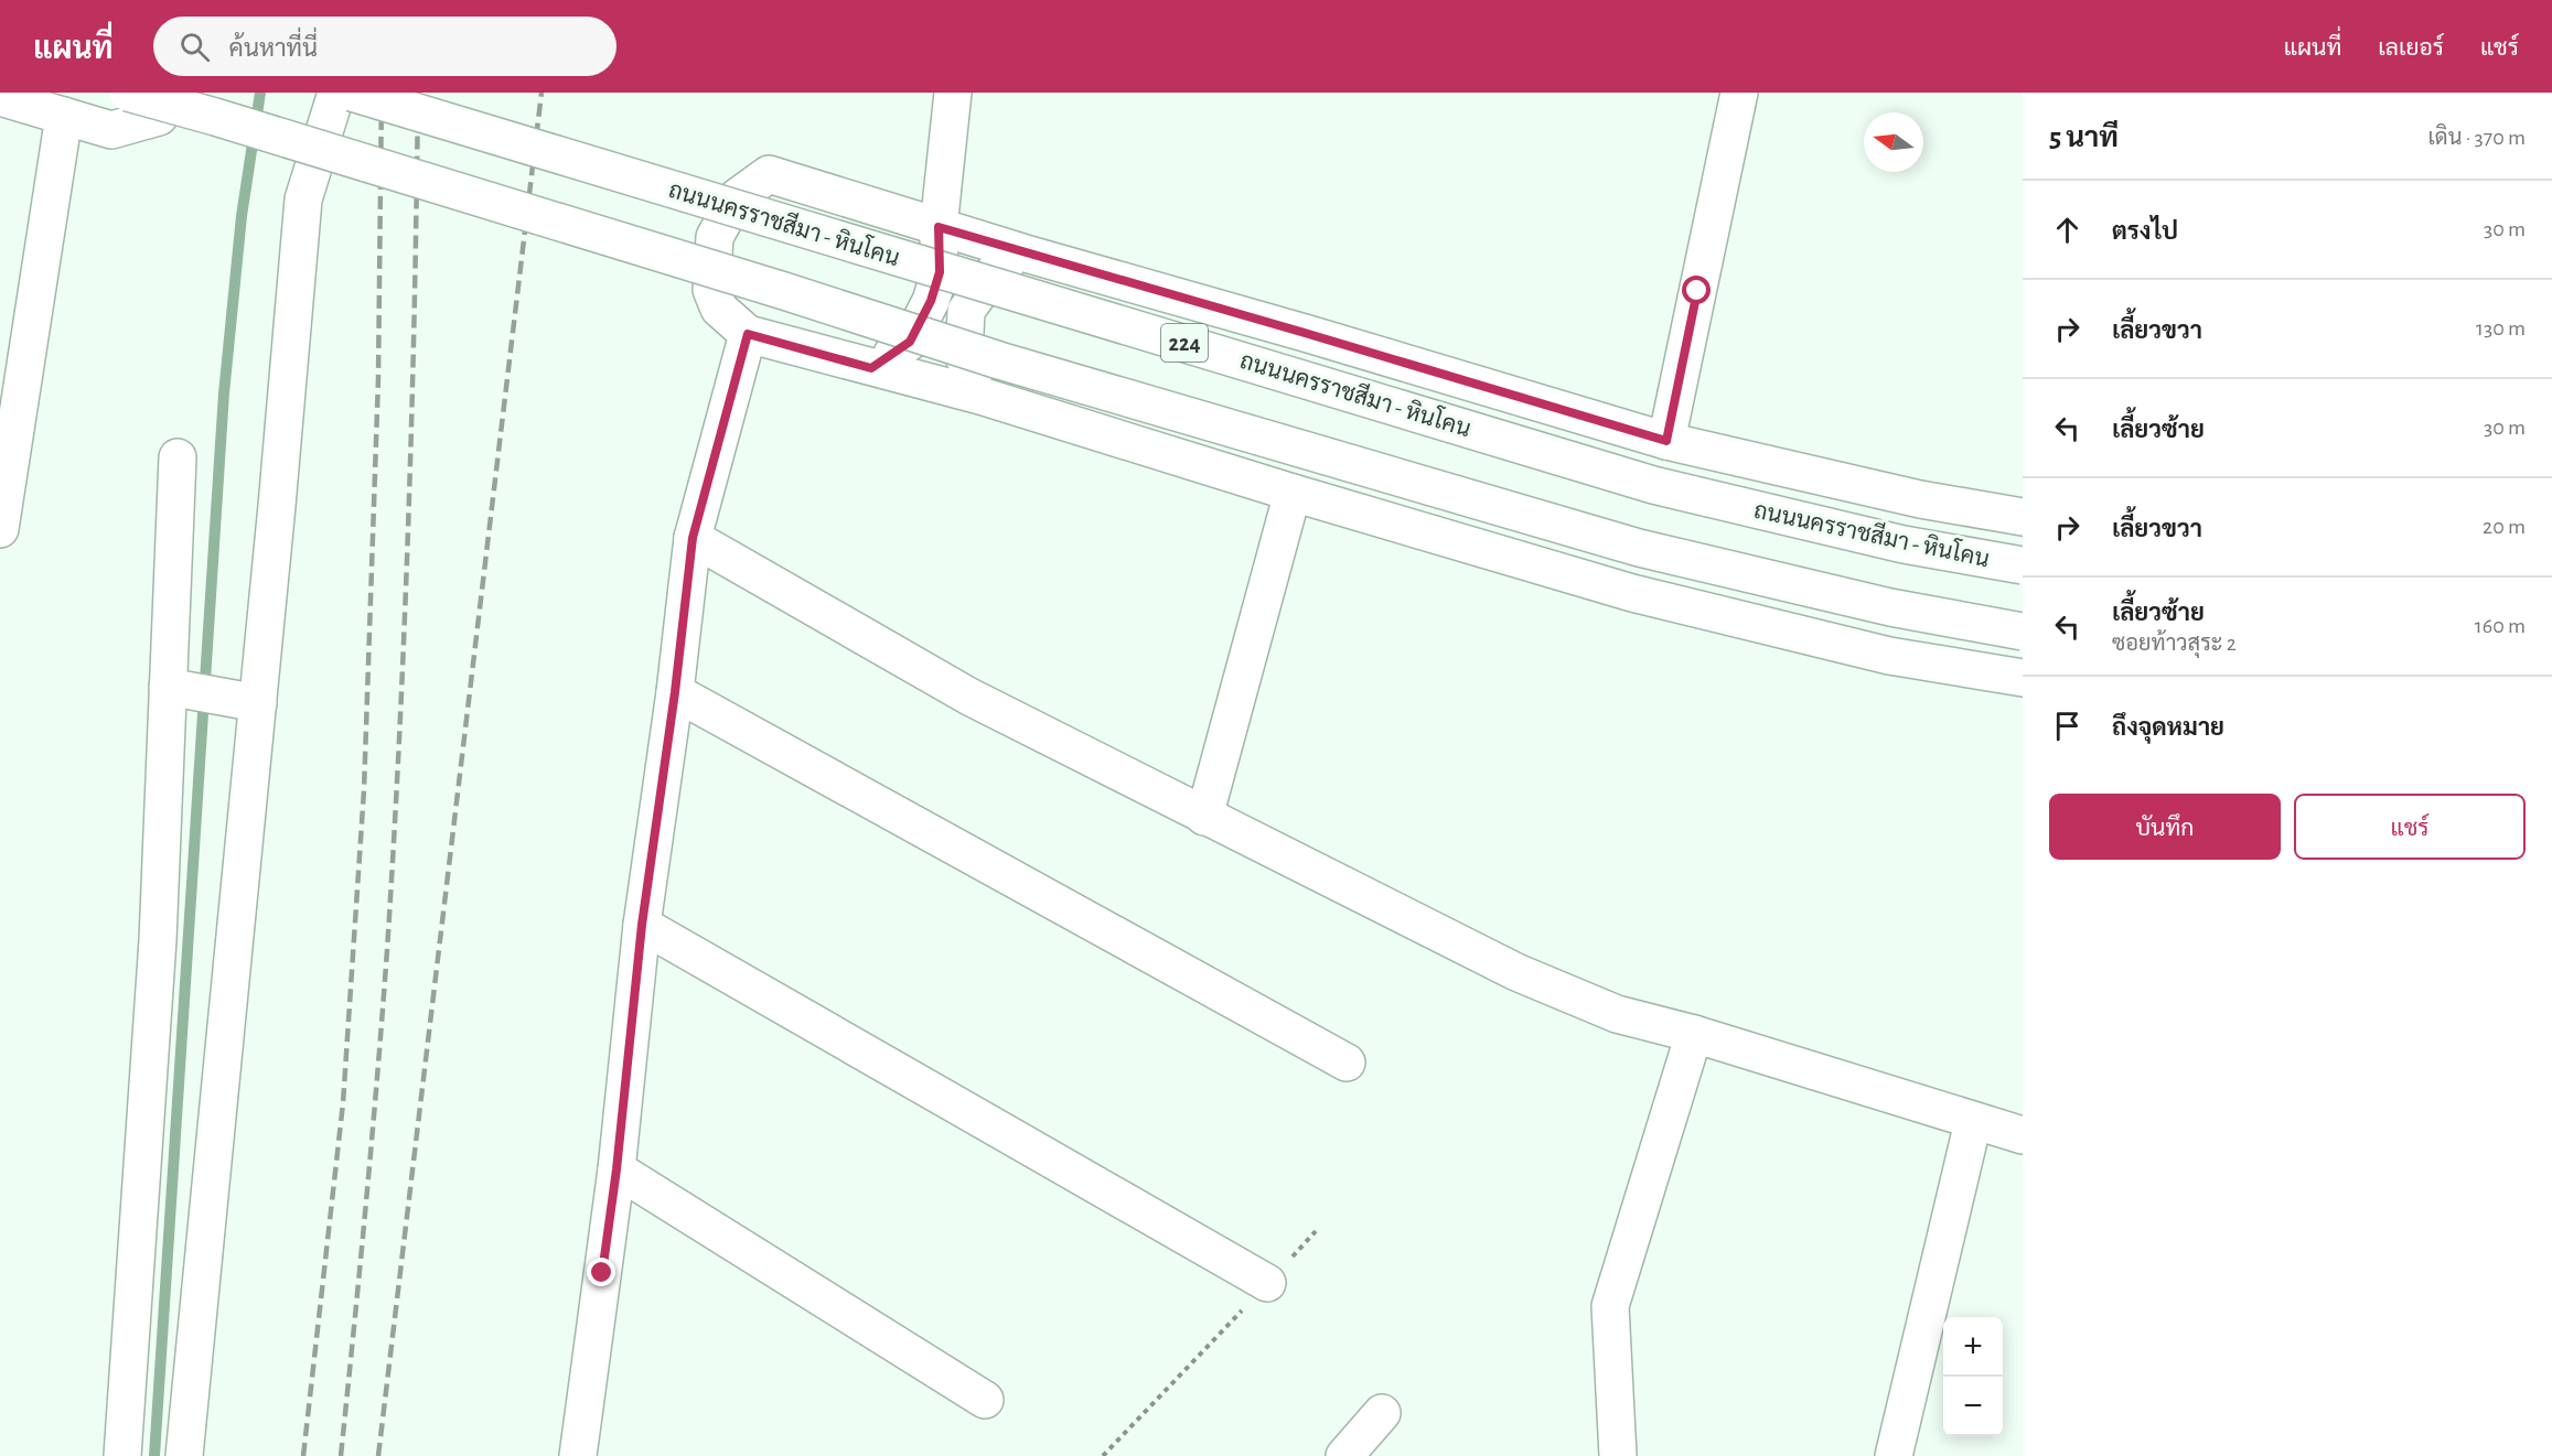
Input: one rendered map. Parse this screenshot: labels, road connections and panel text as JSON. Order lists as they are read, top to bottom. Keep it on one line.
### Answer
{"streets":{"street":["ถนนนครราชสีมา - หินโคน","224"]},"north":"left","page":{"header":"แผนที่","search":"ค้นหาที่นี่","nav":["แผนที่","เลเยอร์","แชร์"],"heading":["5 นาที","เดิน · 370 m"],"list":[["ตรงไป","30 m"],["เลี้ยวขวา","130 m"],["เลี้ยวซ้าย","30 m"],["เลี้ยวขวา","20 m"],["เลี้ยวซ้าย","ซอยท้าวสุระ 2","160 m"],"ถึงจุดหมาย"],"buttons":["บันทึก","แชร์"],"map_buttons":["+","−"]}}
